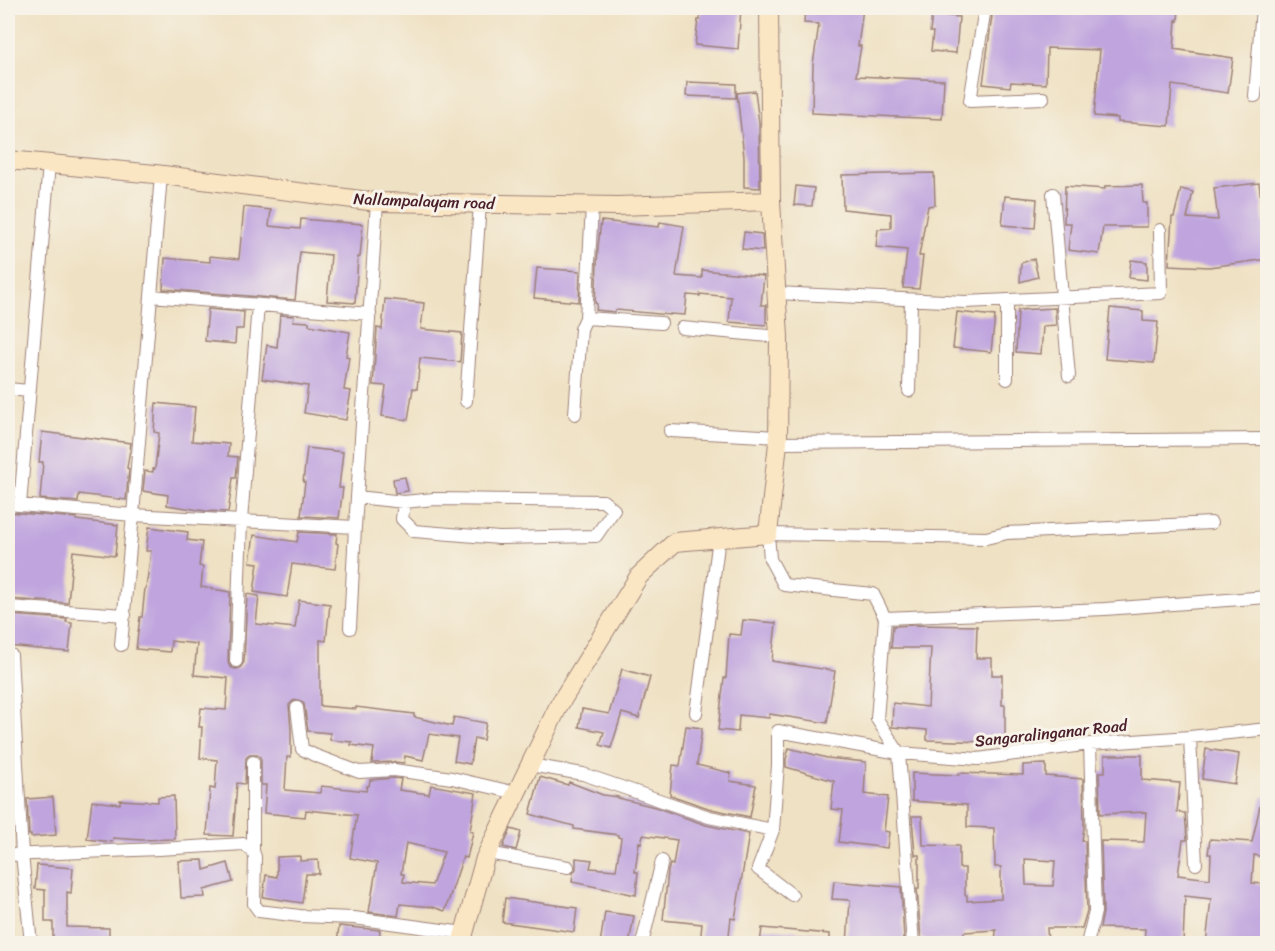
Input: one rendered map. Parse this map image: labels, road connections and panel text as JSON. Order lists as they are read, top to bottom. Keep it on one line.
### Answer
{"streets":{"street":["Nallampalayam road","Sangaralinganar Road"]}}
